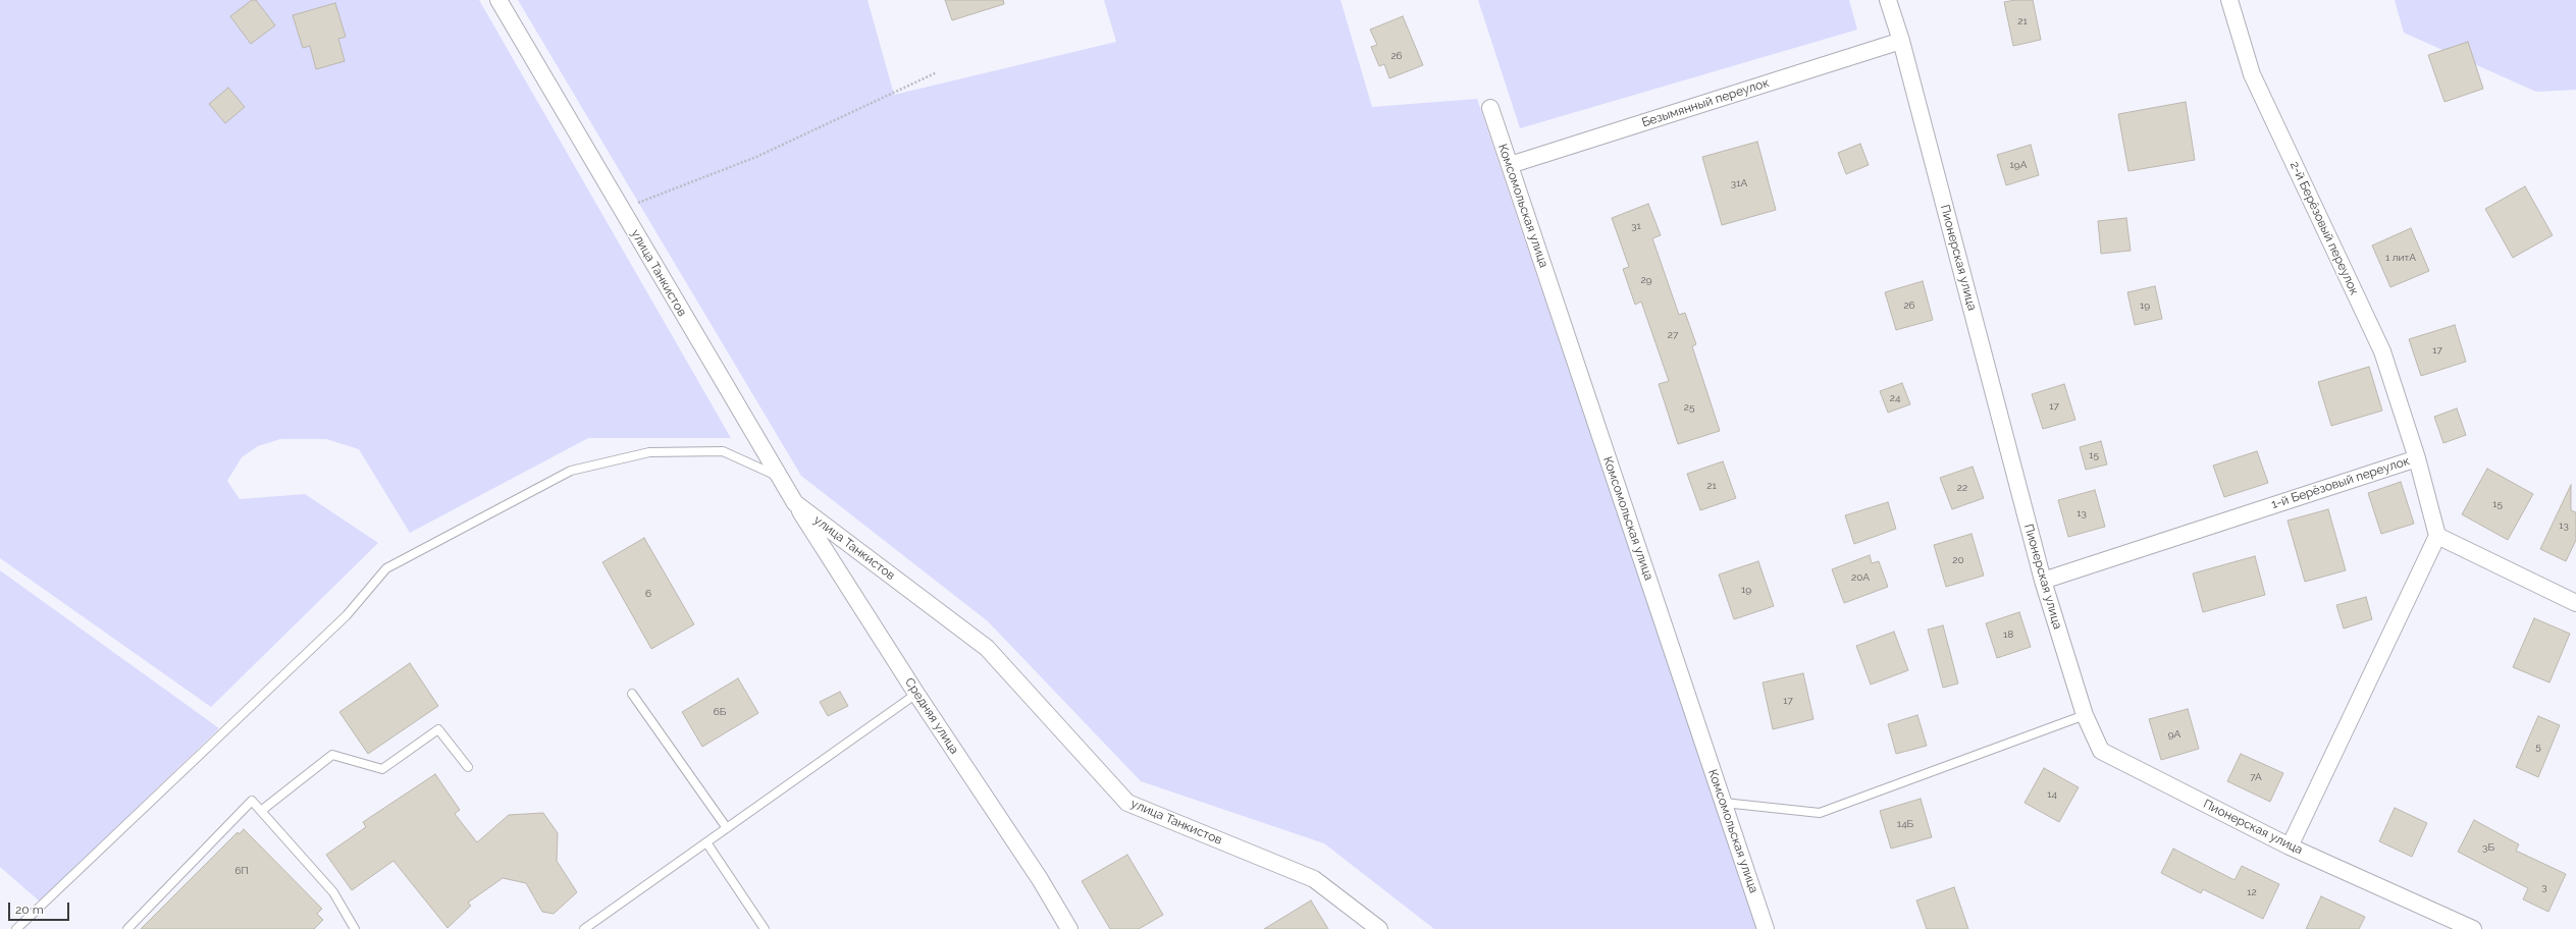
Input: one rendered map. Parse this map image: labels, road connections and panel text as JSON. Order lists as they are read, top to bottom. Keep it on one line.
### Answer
{"streets":{"street":["Безымянный переулок","Комсомольская улица","2-й Берёзовый переулок","Пионерская улица","улица Танкистов","1-й Берёзовый переулок","Средняя улица"]},"crossings":[["Безымянный переулок","Комсомольская улица"],["Безымянный переулок","Пионерская улица"],["2-й Берёзовый переулок","1-й Берёзовый переулок"],["Пионерская улица","1-й Берёзовый переулок"],["улица Танкистов","Средняя улица"]],"house_numbers":["21","26","19А","31А","31","1 литА","29","26","19","27","17","24","17","25","15","21","22","15","13","13","20","20А","19","6","18","17","6Б","9А","5","7А","14","14Б","3Б","6П","3","12"],"scale_bar":"20 m"}
